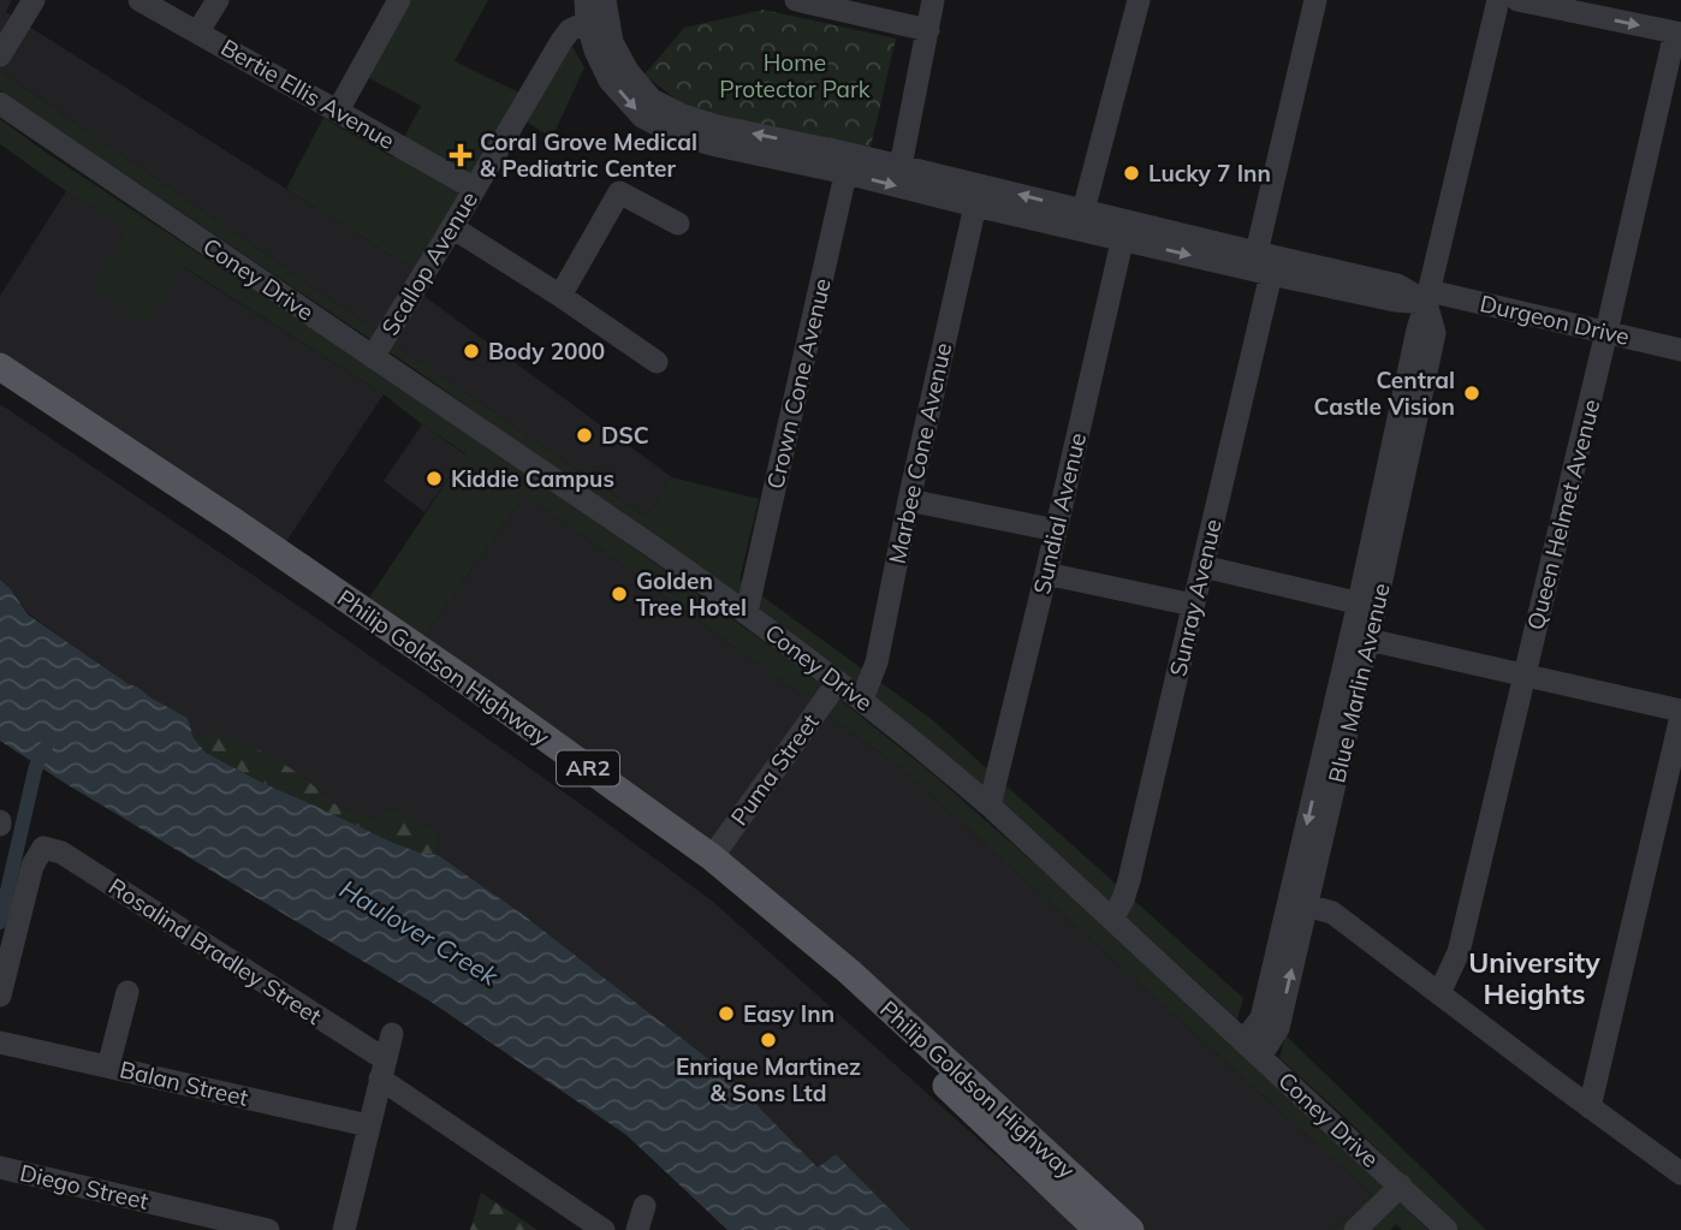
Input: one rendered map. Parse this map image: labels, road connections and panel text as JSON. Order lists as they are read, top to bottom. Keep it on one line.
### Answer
{"streets":{"main road":["Philip Goldson Highway","AR2"],"street":["Bertie Ellis Avenue","Scallop Avenue","Coney Drive","Durgeon Drive","Crown Cone Avenue","Marbee Cone Avenue","Sundial Avenue","Queen Helmet Avenue","Sunray Avenue","Blue Marlin Avenue","Puma Street","Rosalind Bradley Street","Balan Street","Diego Street"]},"crossings":[["Bertie Ellis Avenue","Scallop Avenue"],["Scallop Avenue","Coney Drive"],["Coney Drive","Crown Cone Avenue"],["Coney Drive","Marbee Cone Avenue"],["Coney Drive","Sundial Avenue"],["Coney Drive","Sunray Avenue"],["Coney Drive","Blue Marlin Avenue"],["Coney Drive","Puma Street"],["Durgeon Drive","Queen Helmet Avenue"],["Durgeon Drive","Blue Marlin Avenue"],["Philip Goldson Highway","Puma Street"]],"districts":["University Heights"],"water":["Haulover Creek"],"parks":["Home Protector Park"],"places":{"health":["Coral Grove Medical & Pediatric Center"],"other":["Lucky 7 Inn","Body 2000","Central Castle Vision","DSC","Kiddie Campus","Golden Tree Hotel","Easy Inn","Enrique Martinez & Sons Ltd"]}}
